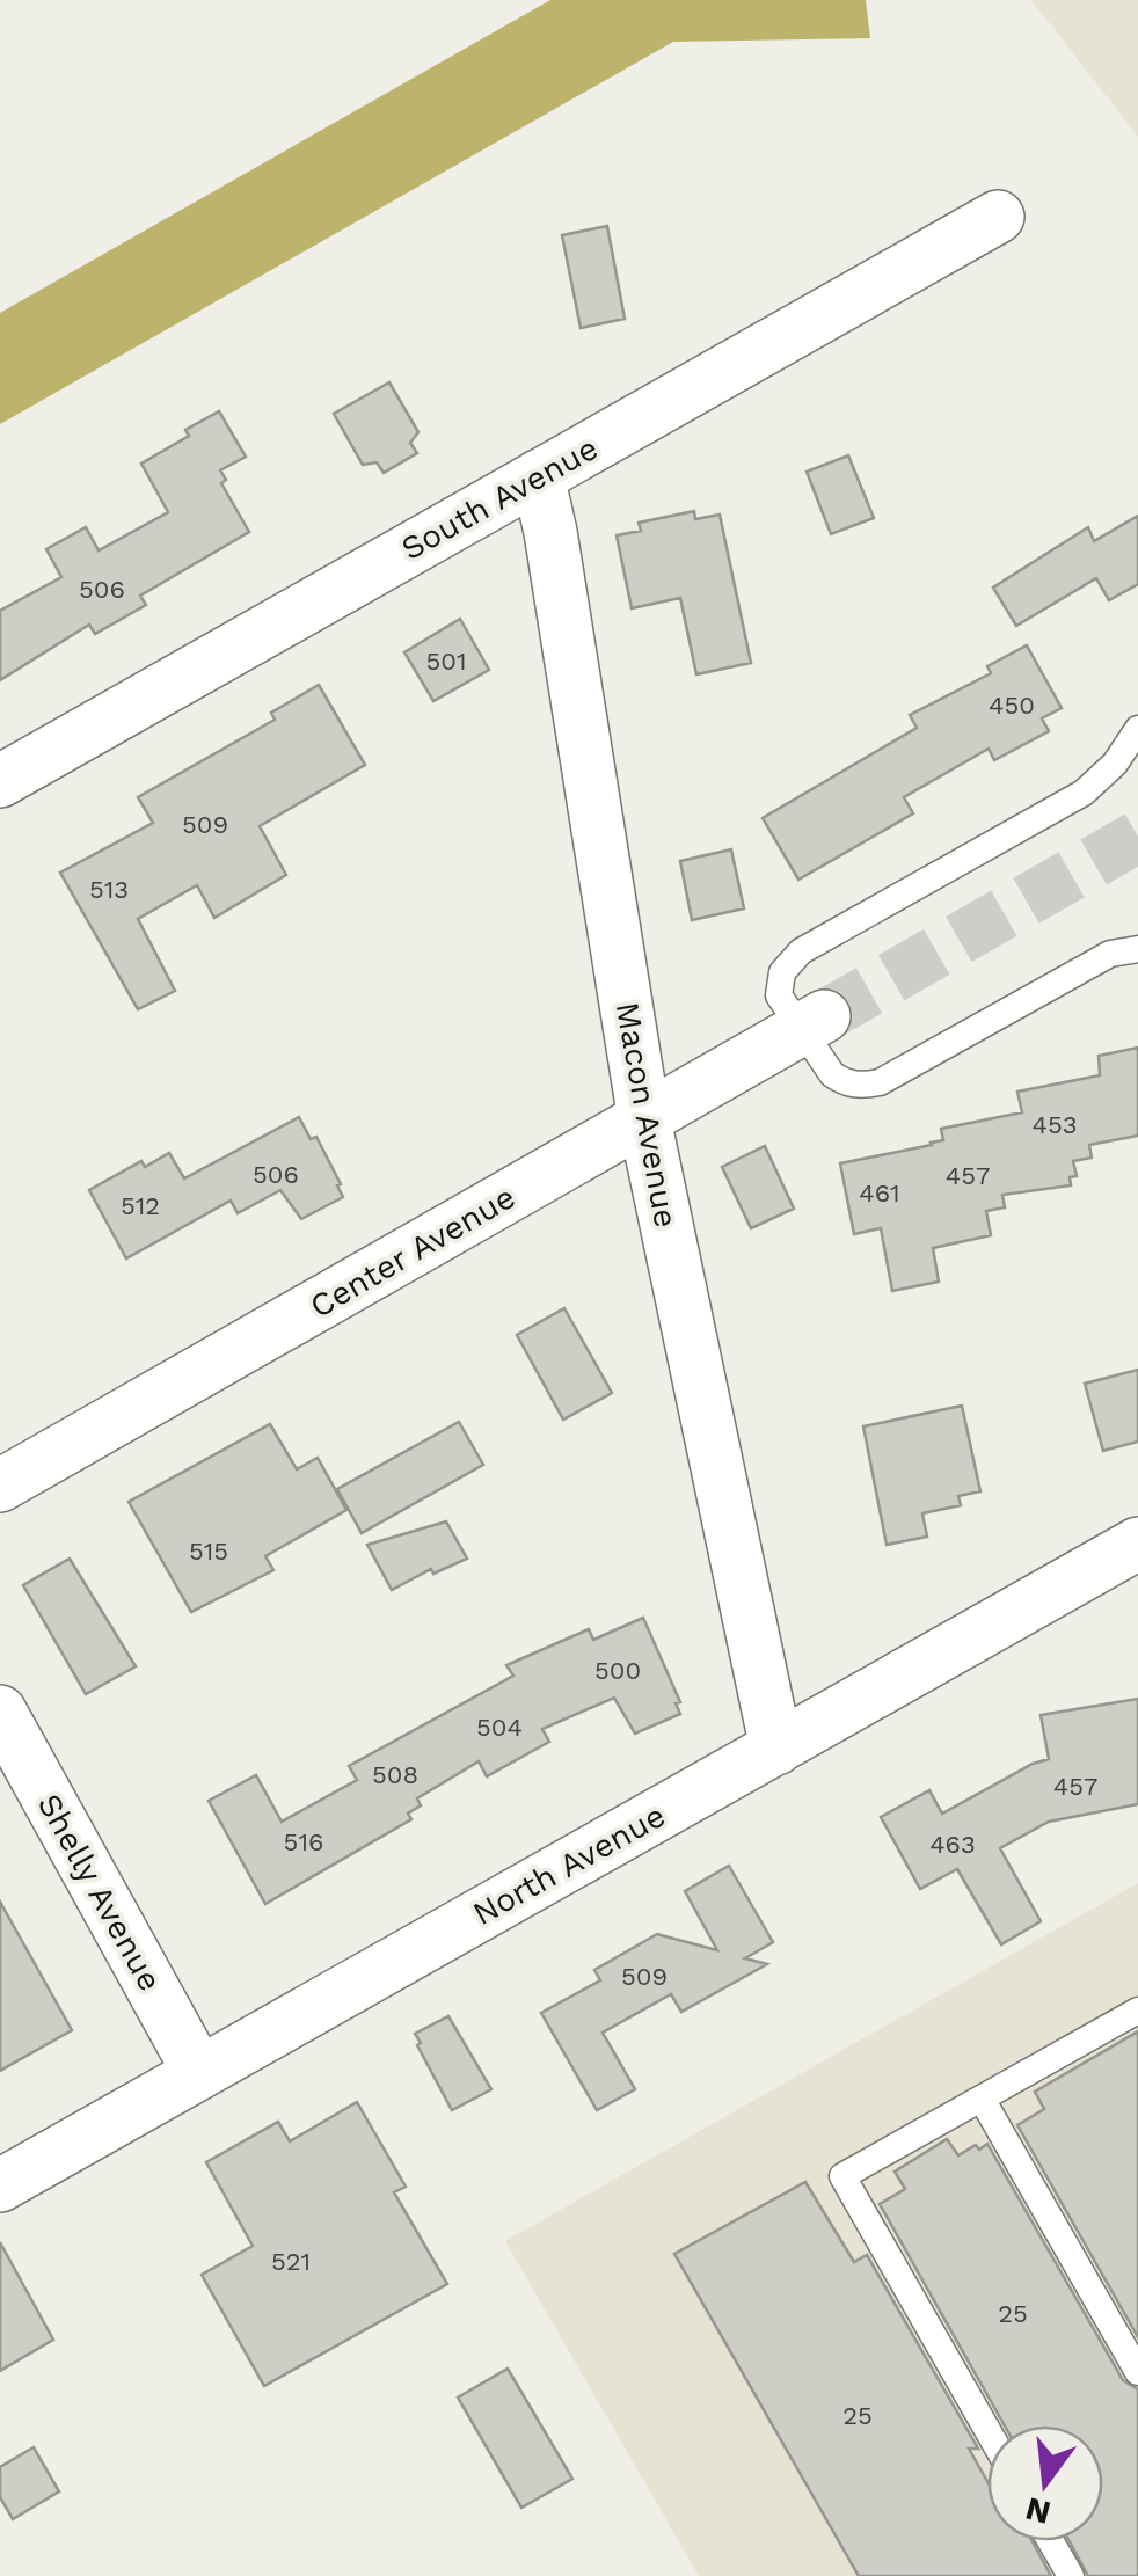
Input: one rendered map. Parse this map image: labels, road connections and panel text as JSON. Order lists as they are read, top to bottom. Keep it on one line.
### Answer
{"streets":{"street":["South Avenue","Macon Avenue","Center Avenue","North Avenue","Shelly Avenue"]},"crossings":[["South Avenue","Macon Avenue"],["Macon Avenue","Center Avenue"],["Macon Avenue","North Avenue"],["North Avenue","Shelly Avenue"]],"house_numbers":["506","501","450","509","513","453","506","457","461","512","515","500","504","508","457","516","463","509","521","25","25"],"north":"bottom"}
